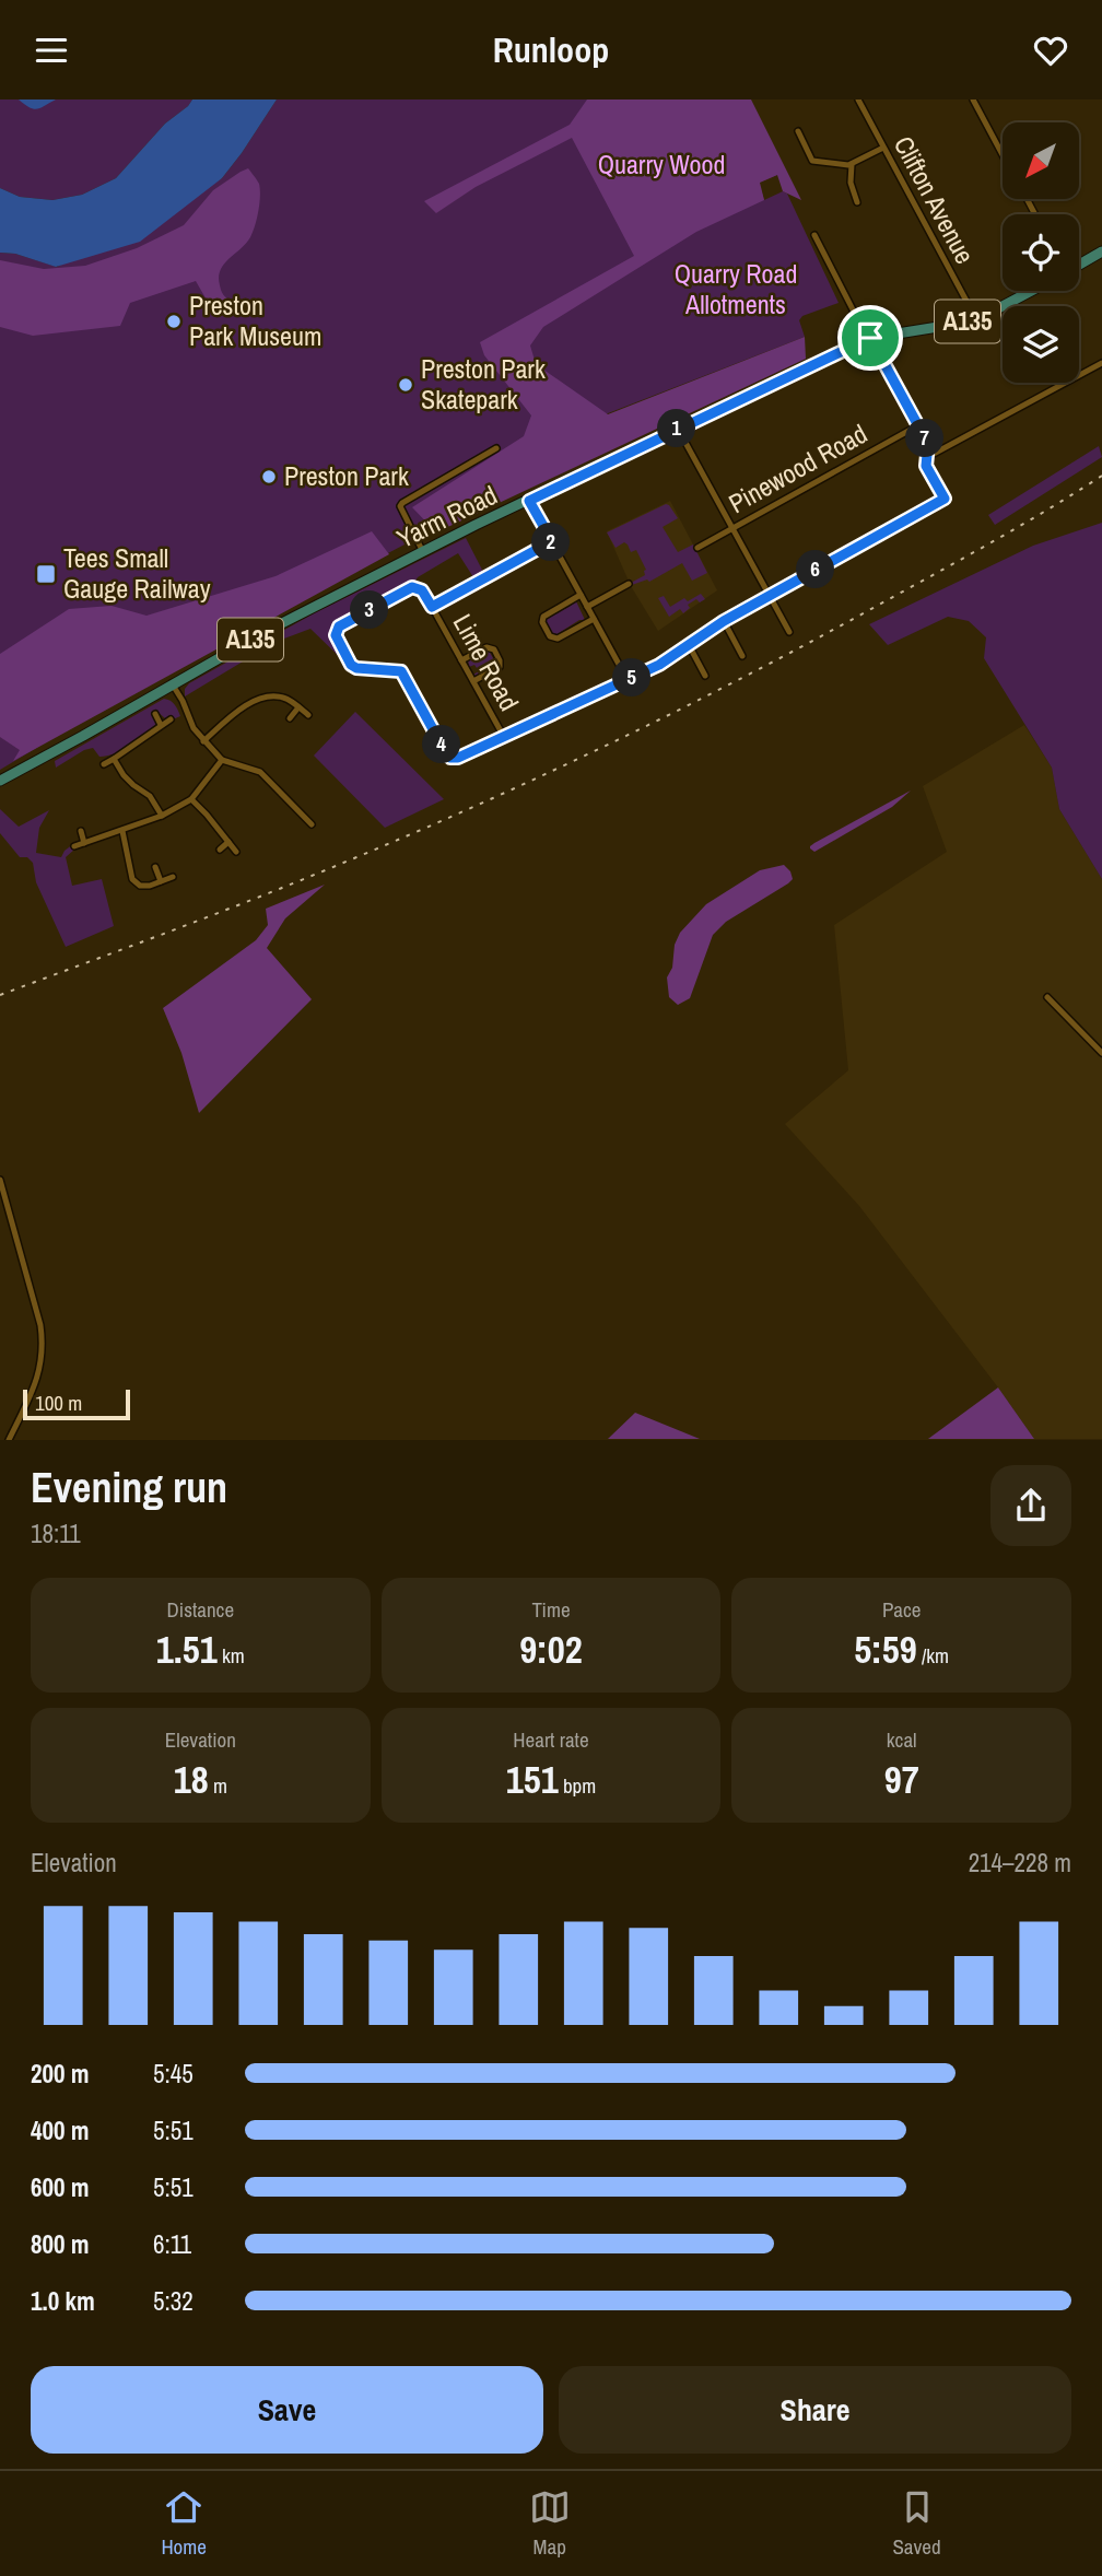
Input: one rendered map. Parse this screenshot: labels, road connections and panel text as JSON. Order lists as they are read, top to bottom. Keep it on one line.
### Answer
{"streets":{"main road":["A135","Yarm Road"],"street":["Clifton Avenue","Pinewood Road","Lime Road"]},"crossings":[["Clifton Avenue","Yarm Road"]],"parks":["Quarry Wood","Quarry Road Allotments"],"places":{"other":["Preston Park Museum","Preston Park Skatepark","Preston Park"],"transit":["Tees Small Gauge Railway"]},"scale_bar":"100 m","north":"bottom left","page":{"header":"Runloop","pins":["1","7","2","6","3","5","4"],"scale":"100 m","heading":["Evening run","18:11"],"stats":[["Distance","1.51 km"],["Time","9:02"],["Pace","5:59 /km"],["Elevation","18 m"],["Heart rate","151 bpm"],["kcal","97"]],"chart":["Elevation","214–228 m"],"list":[{"name":"200 m","note":"5:45"},{"name":"400 m","note":"5:51"},{"name":"600 m","note":"5:51"},{"name":"800 m","note":"6:11"},{"name":"1.0 km","note":"5:32"}],"buttons":["Save","Share"],"tabs":["Home","Map","Saved"]}}
